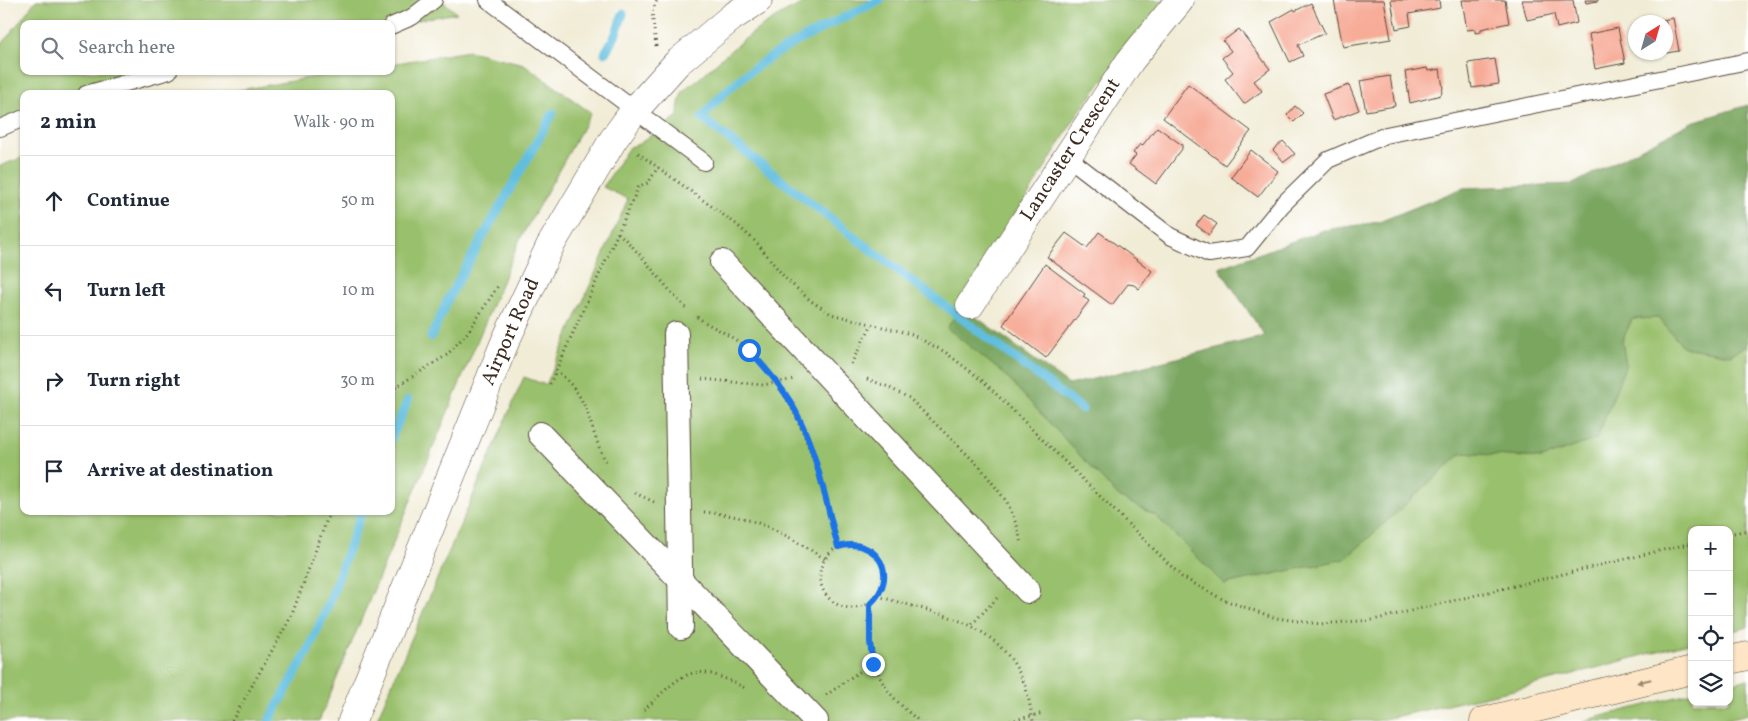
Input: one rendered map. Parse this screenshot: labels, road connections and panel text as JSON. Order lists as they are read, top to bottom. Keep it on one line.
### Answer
{"streets":{"street":["Lancaster Crescent","Airport Road"]},"north":"top right","page":{"search":"Search here","heading":["2 min","Walk · 90 m"],"list":[["Continue","50 m"],["Turn left","10 m"],["Turn right","30 m"],"Arrive at destination"],"map_buttons":["+","−"]}}
